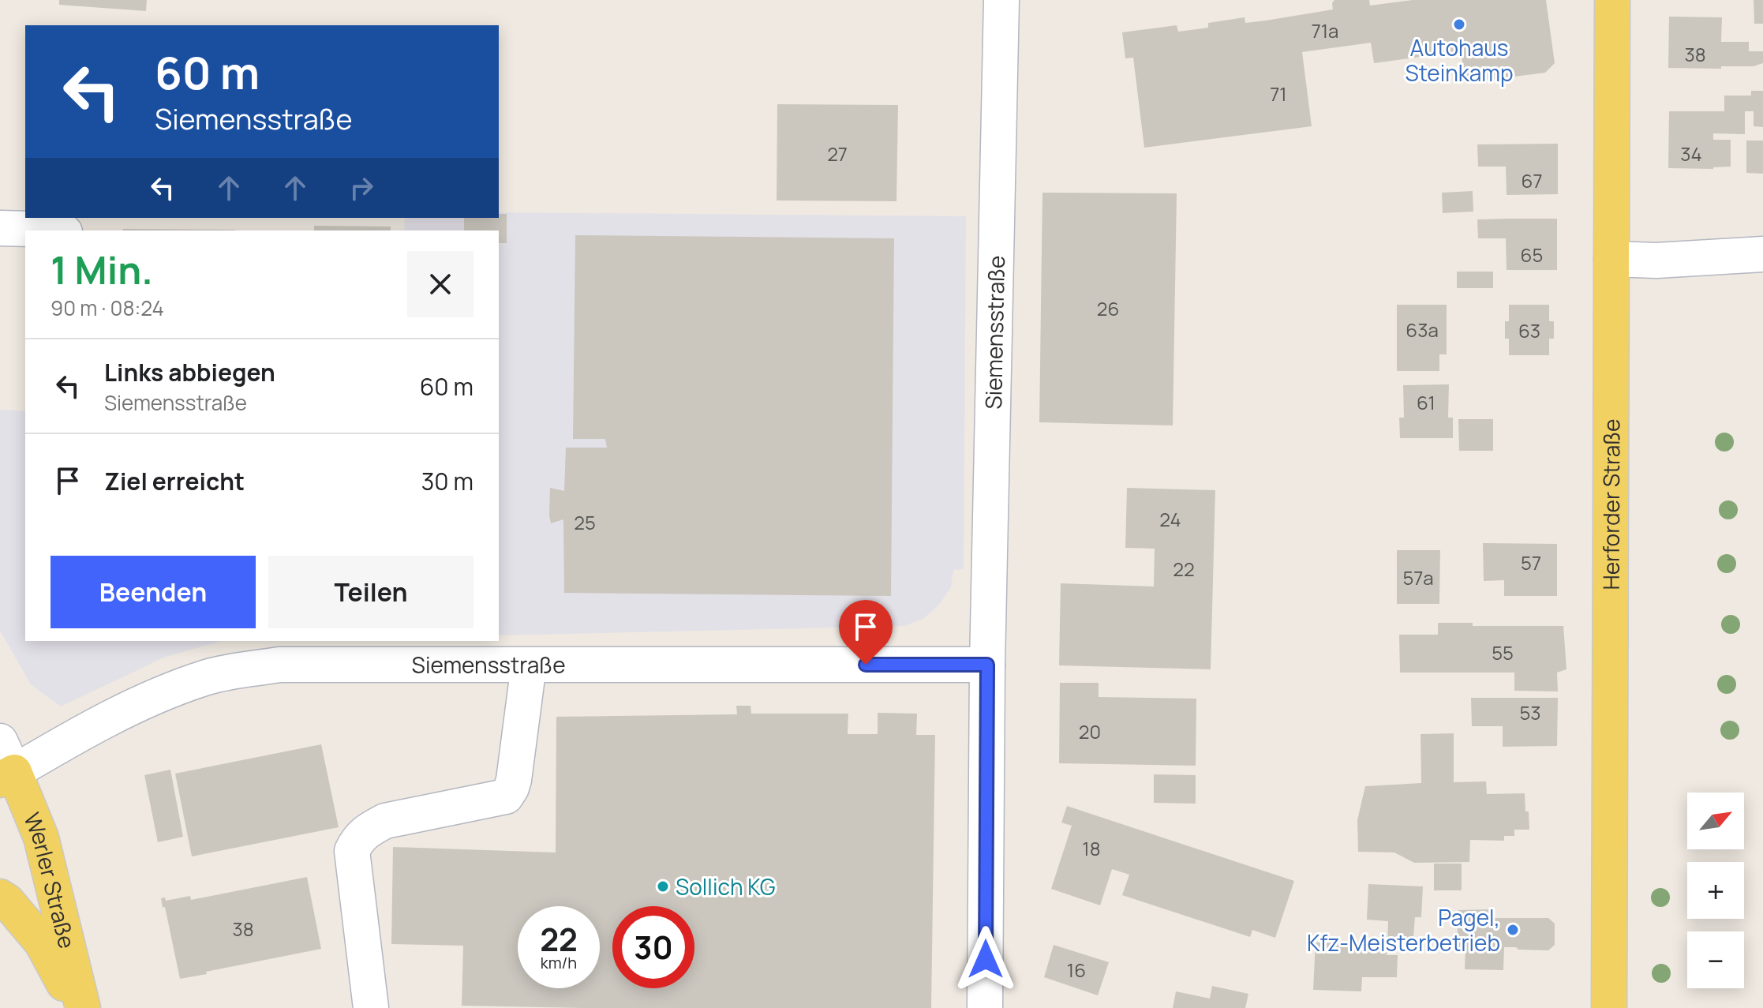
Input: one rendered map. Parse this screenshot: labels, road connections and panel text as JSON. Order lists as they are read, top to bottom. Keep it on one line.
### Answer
{"streets":{"main road":["Herforder Straße","Werler Straße"],"street":["Siemensstraße"]},"crossings":[["Siemensstraße","Werler Straße"]],"places":["Autohaus Steinkamp","Sollich KG","Pagel, Kfz-Meisterbetrieb"],"house_numbers":["71a","38","71","27","34","67","65","26","63a","63","61","24","25","57","22","57a","55","53","20","18","38","16"],"north":"top right","page":{"turn":["60 m","Siemensstraße"],"heading":["1 Min.","90 m · 08:24"],"list":[{"name":"Links abbiegen","note":"Siemensstraße","value":"60 m"},{"name":"Ziel erreicht","value":"30 m"}],"buttons":["Beenden","Teilen"],"map_buttons":["+","−"],"speed":"22 km/h","limit":"30"}}
